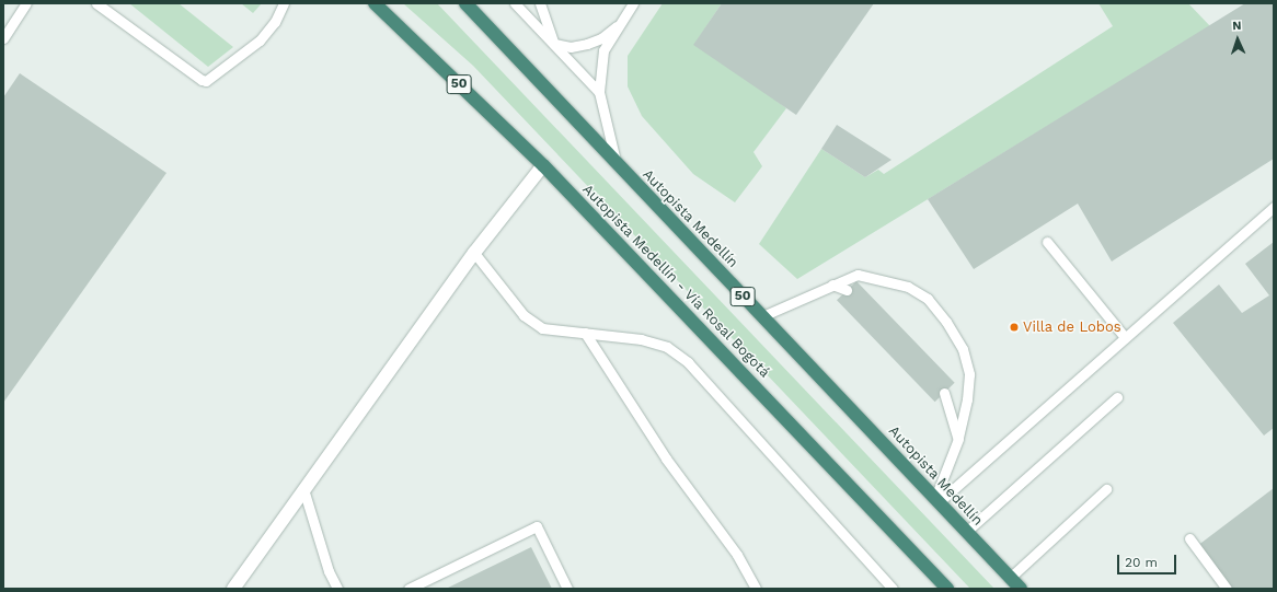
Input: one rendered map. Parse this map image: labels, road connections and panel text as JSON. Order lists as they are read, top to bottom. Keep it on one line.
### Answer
{"streets":{"highway":["50","Autopista Medellín","Autopista Medellín - Vía Rosal Bogotá"]},"places":["Villa de Lobos"],"scale_bar":"20 m","north":"top"}
